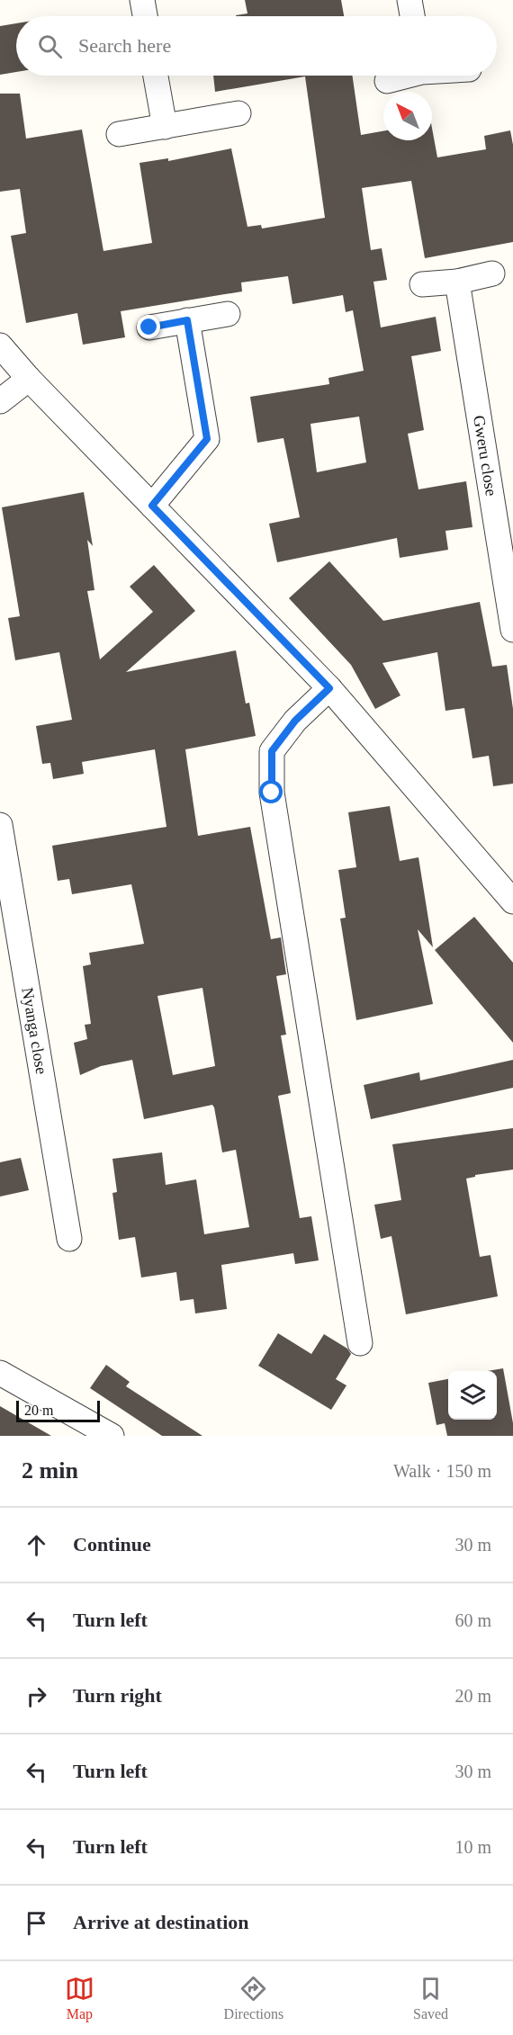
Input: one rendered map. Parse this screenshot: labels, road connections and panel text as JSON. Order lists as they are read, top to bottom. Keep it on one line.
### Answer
{"streets":{"street":["Gweru close","Nyanga close"]},"scale_bar":"20 m","north":"top left","page":{"search":"Search here","scale":"20 m","heading":["2 min","Walk · 150 m"],"list":[["Continue","30 m"],["Turn left","60 m"],["Turn right","20 m"],["Turn left","30 m"],["Turn left","10 m"],"Arrive at destination"],"nav":["Map","Directions","Saved"]}}
